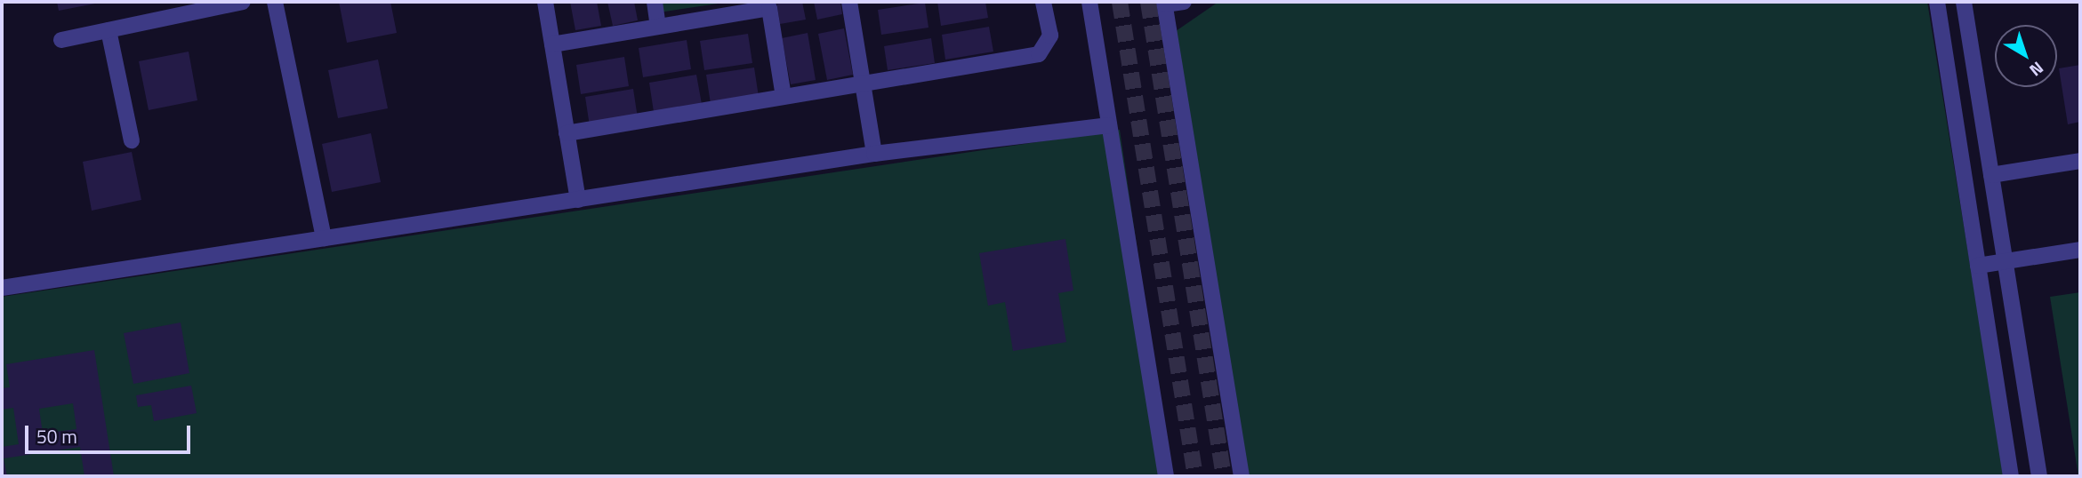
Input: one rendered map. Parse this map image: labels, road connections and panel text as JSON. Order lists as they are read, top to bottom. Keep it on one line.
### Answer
{"scale_bar":"50 m","north":"bottom right"}
